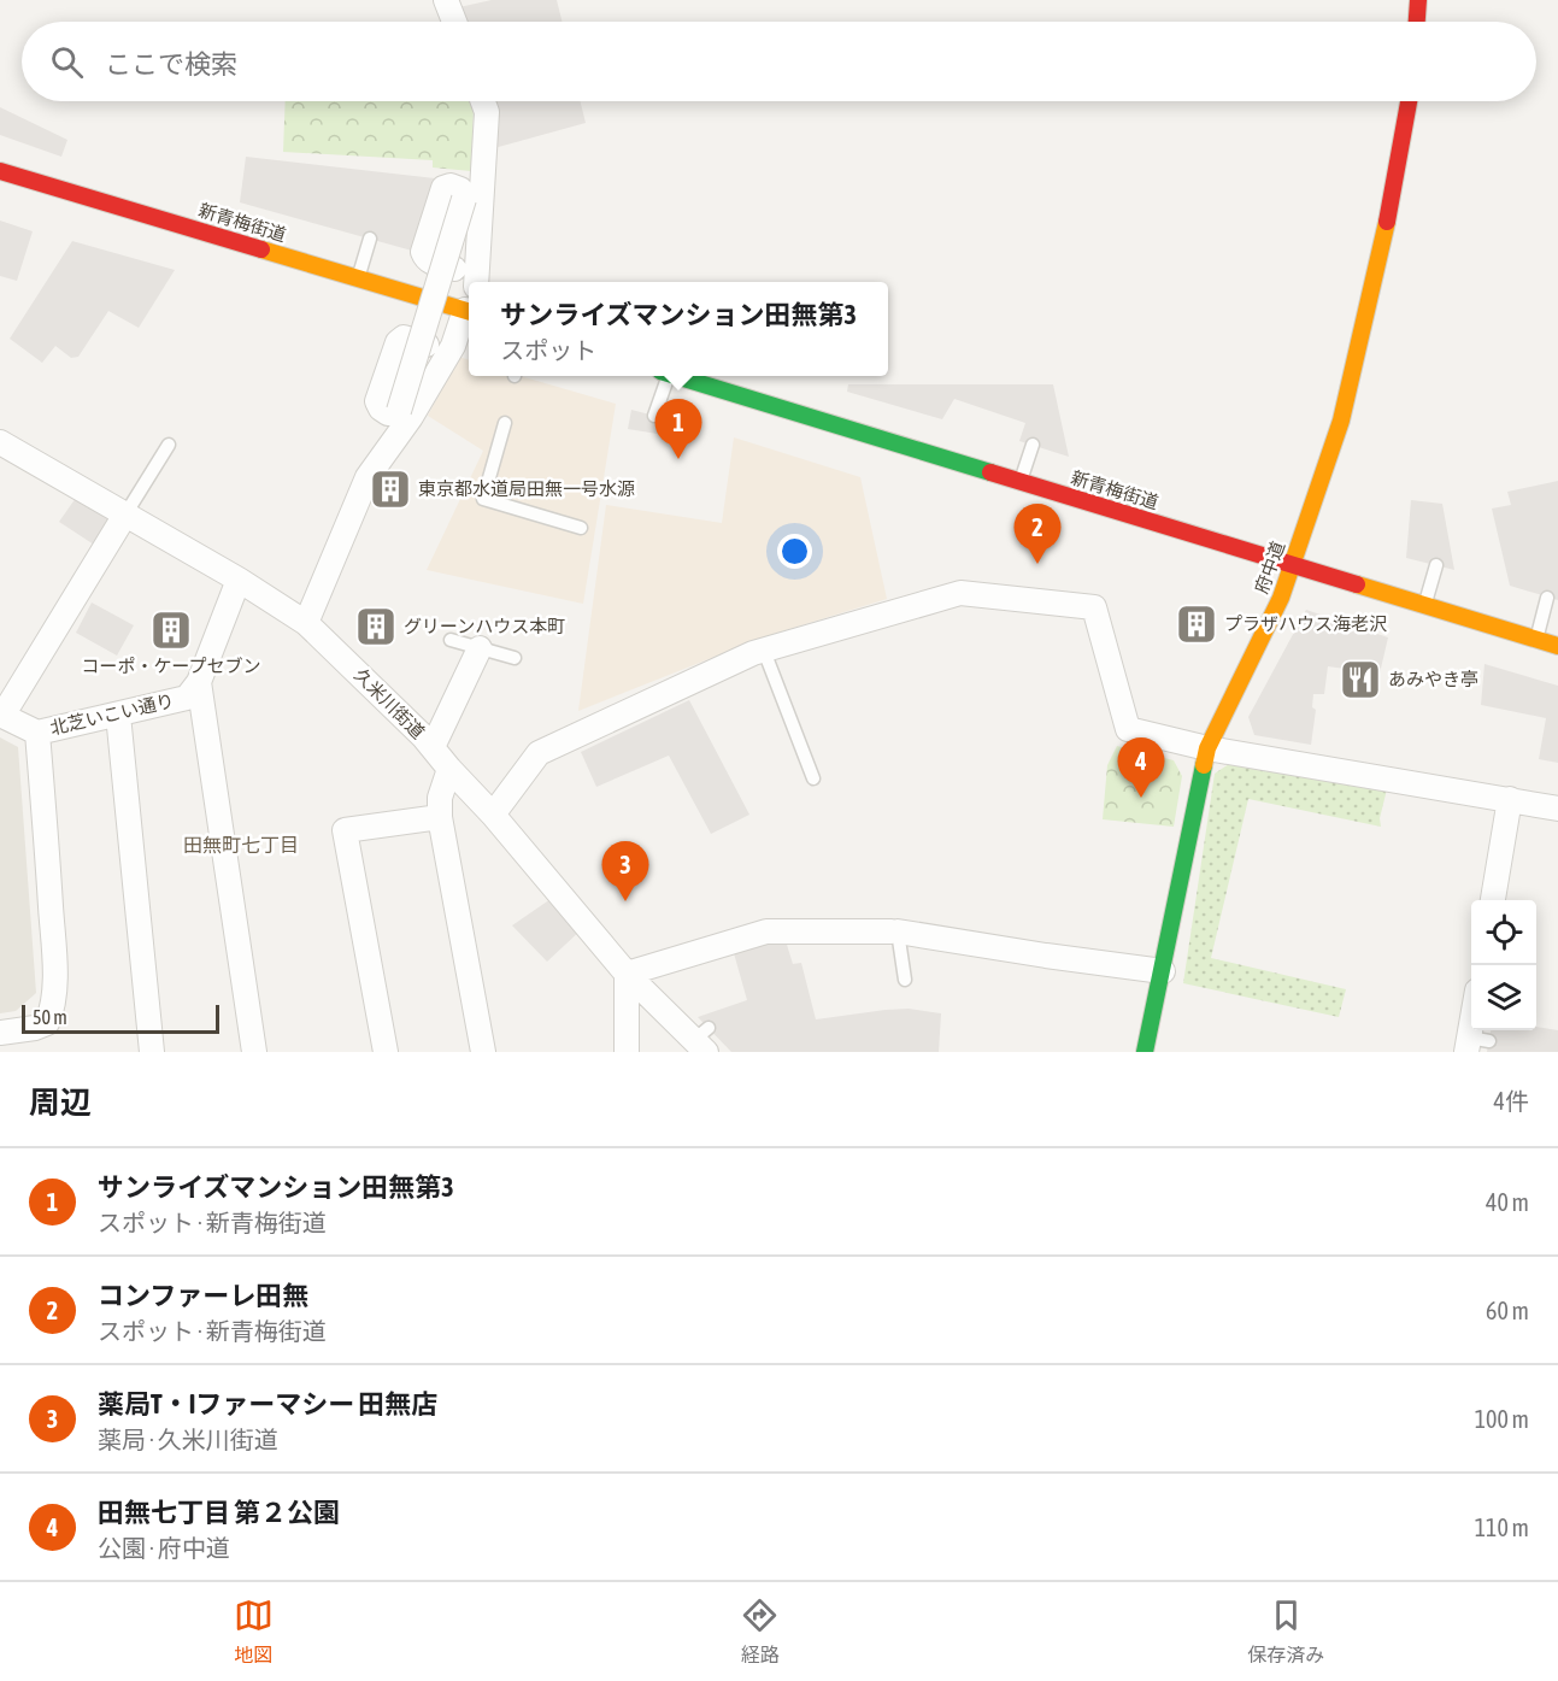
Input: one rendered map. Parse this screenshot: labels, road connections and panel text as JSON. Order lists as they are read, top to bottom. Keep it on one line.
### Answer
{"streets":{"main road":["新青梅街道","府中道"],"street":["久米川街道","北芝いこい通り"]},"crossings":[["新青梅街道","府中道"]],"districts":["田無町七丁目"],"places":{"building":["東京都水道局田無一号水源","プラザハウス海老沢","グリーンハウス本町","コーポ・ケープセブン"],"restaurant":["あみやき亭"]},"scale_bar":"50 m","page":{"search":"ここで検索","popup":["サンライズマンション田無第3","スポット"],"pins":["1","2","4","3"],"scale":"50 m","heading":["周辺","4件"],"list":[{"mark":"1","name":"サンライズマンション田無第3","note":"スポット · 新青梅街道","value":"40 m"},{"mark":"2","name":"コンファーレ田無","note":"スポット · 新青梅街道","value":"60 m"},{"mark":"3","name":"薬局T・Iファーマシー 田無店","note":"薬局 · 久米川街道","value":"100 m"},{"mark":"4","name":"田無七丁目 第２公園","note":"公園 · 府中道","value":"110 m"}],"nav":["地図","経路","保存済み"]}}
